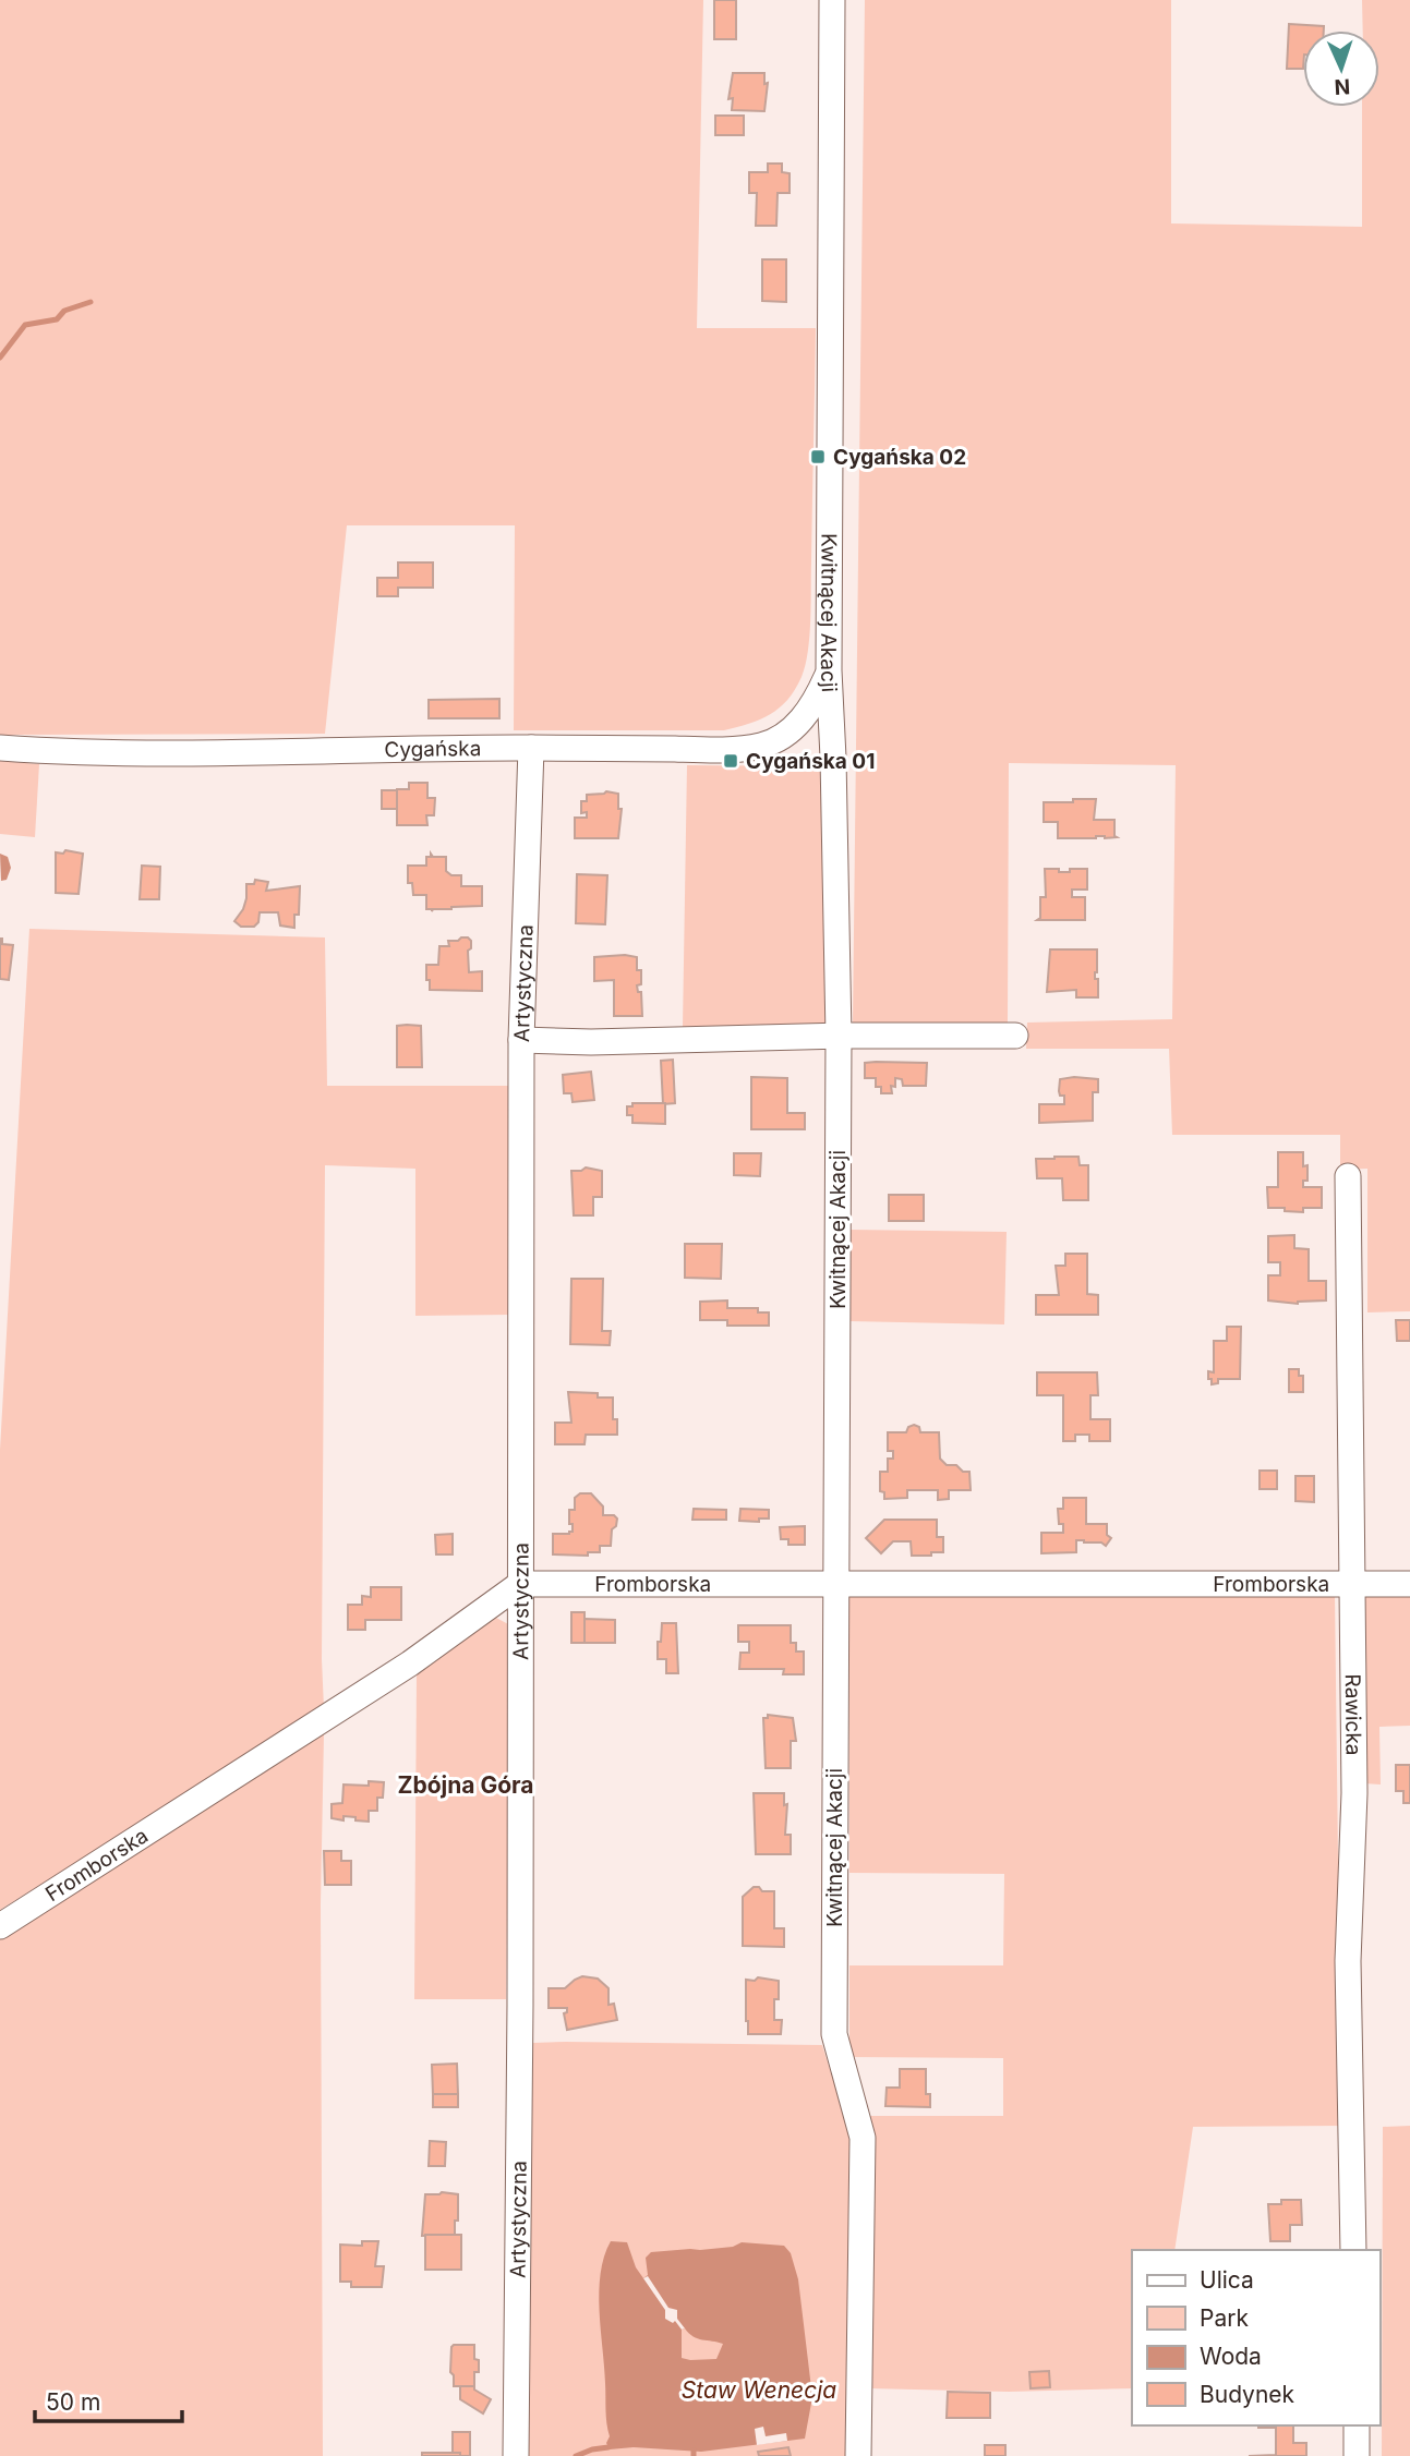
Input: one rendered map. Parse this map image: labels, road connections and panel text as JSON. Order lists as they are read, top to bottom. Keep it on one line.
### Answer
{"streets":{"street":["Kwitnącej Akacji","Cygańska","Artystyczna","Fromborska","Rawicka"]},"crossings":[["Kwitnącej Akacji","Cygańska"],["Kwitnącej Akacji","Fromborska"],["Cygańska","Artystyczna"],["Artystyczna","Fromborska"],["Fromborska","Rawicka"]],"districts":["Zbójna Góra"],"water":["Staw Wenecja"],"places":{"transit":["Cygańska 02","Cygańska 01"]},"legend":["Ulica","Park","Woda","Budynek"],"scale_bar":"50 m","north":"bottom"}
